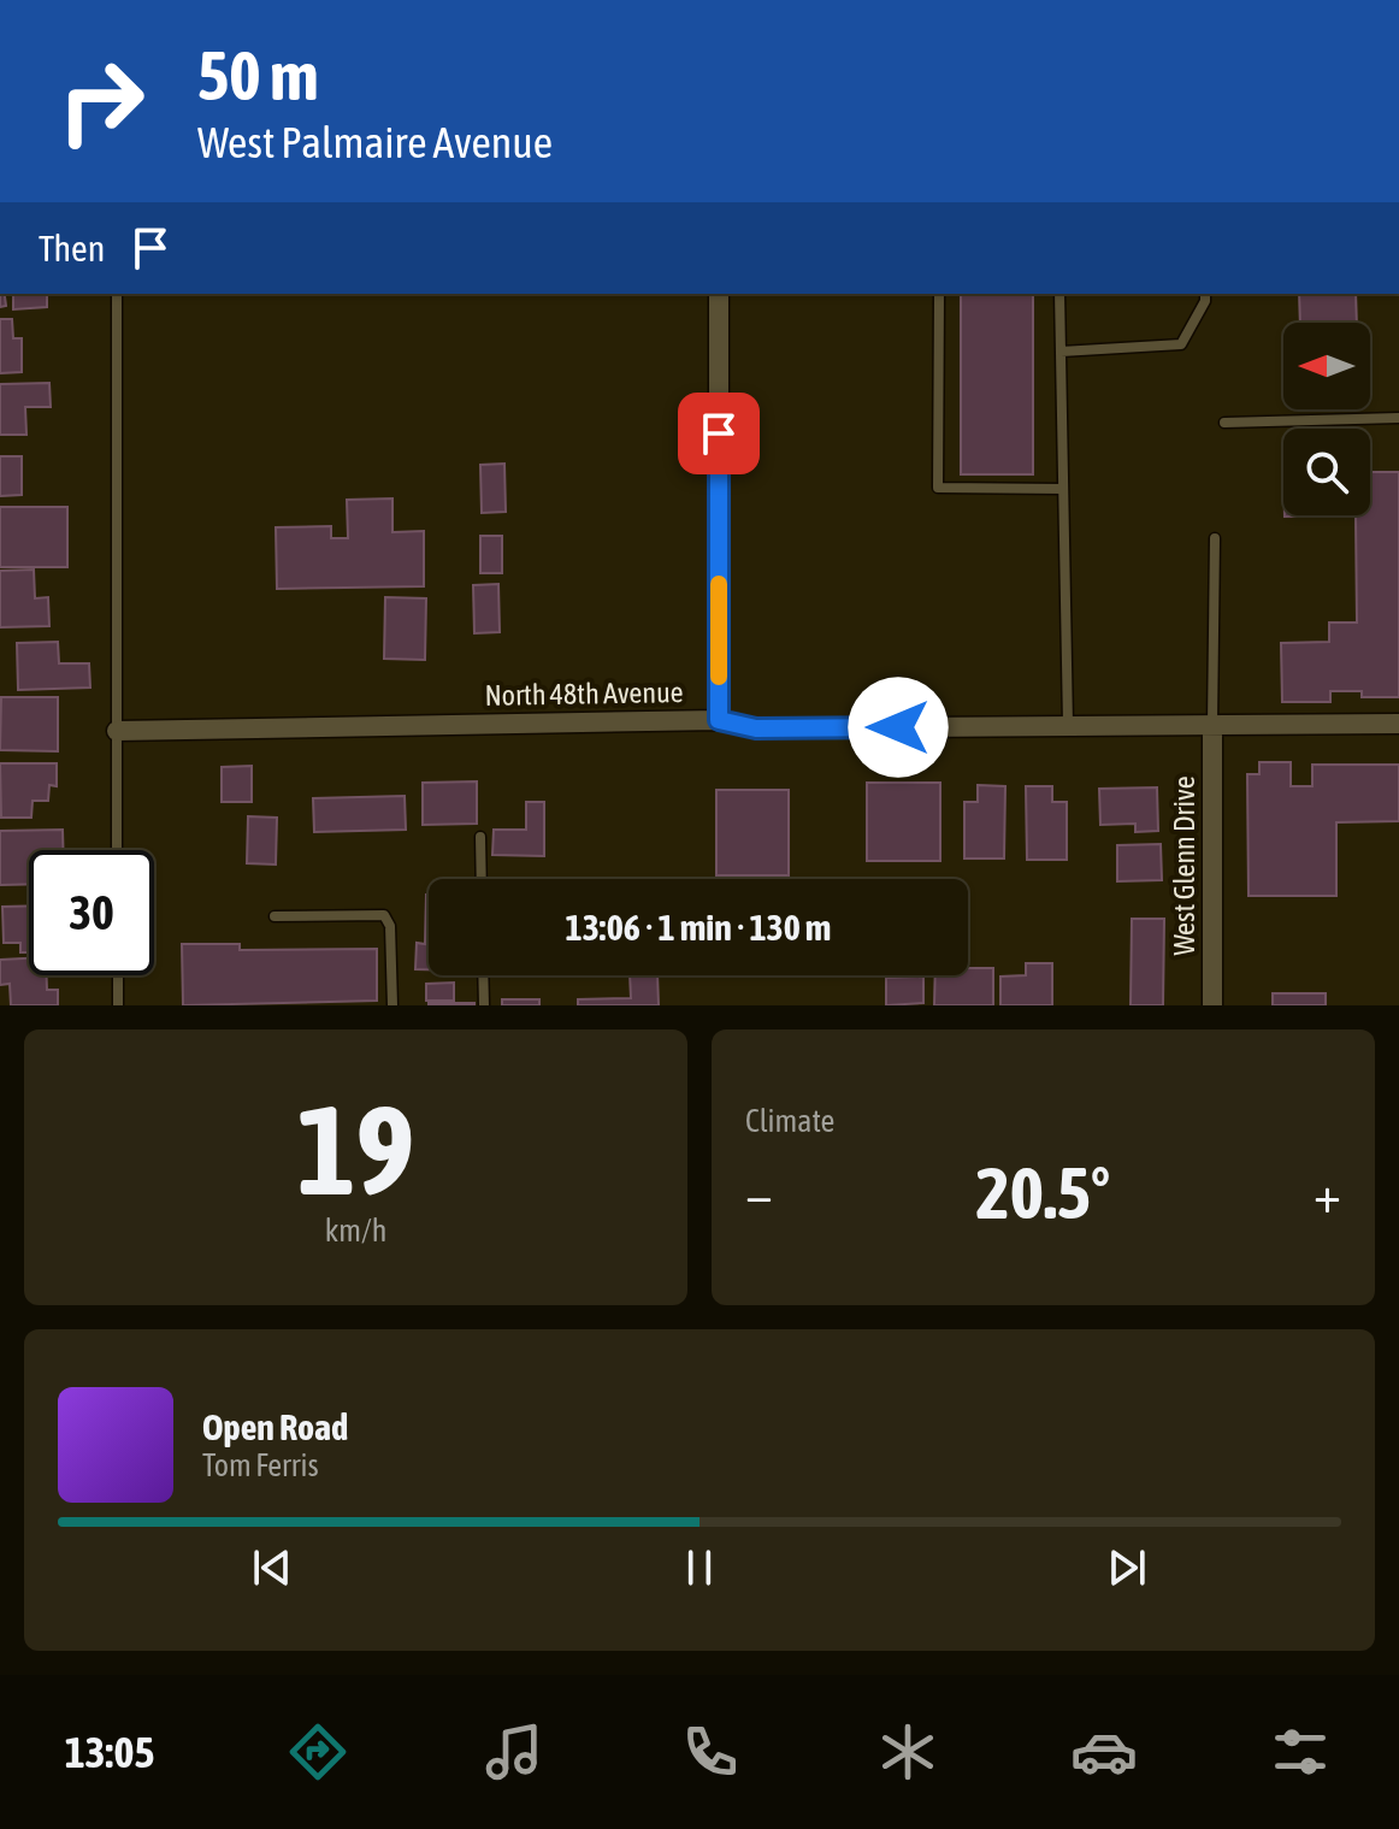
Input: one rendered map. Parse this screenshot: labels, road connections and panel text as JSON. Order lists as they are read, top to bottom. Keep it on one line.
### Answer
{"streets":{"street":["North 48th Avenue","West Glenn Drive"]},"crossings":[["North 48th Avenue","West Glenn Drive"]],"north":"left","page":{"turn":["50 m","West Palmaire Avenue"],"then":"Then","limit":"30","trip":"13:06 · 1 min · 130 m","tile":[["19","km/h"],"Climate"],"heat":["−","20.5°","+"],"song":["Open Road","Tom Ferris"],"tabs":"13:05"}}
